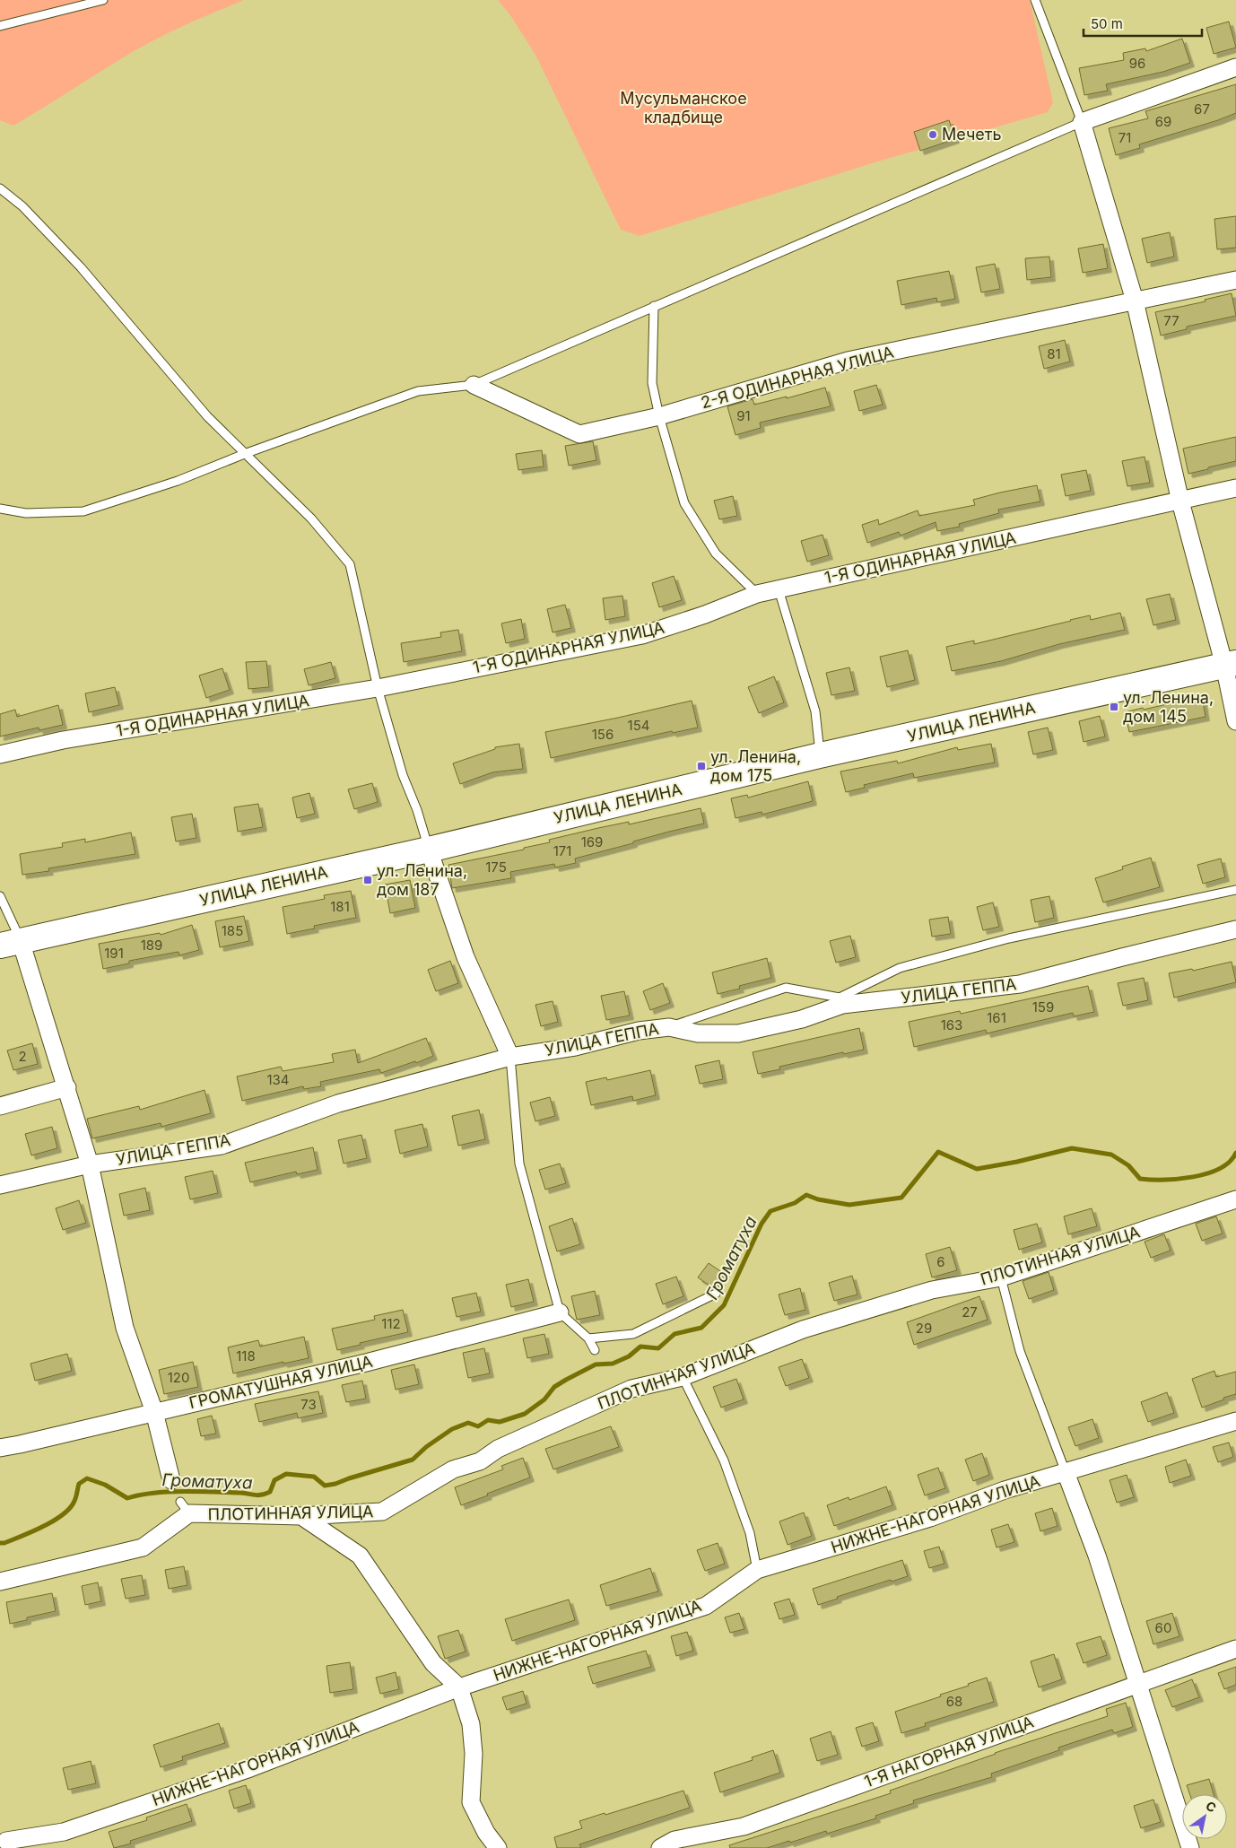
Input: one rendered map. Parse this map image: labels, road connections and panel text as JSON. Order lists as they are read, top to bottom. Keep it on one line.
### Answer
{"streets":{"main road":["УЛИЦА ЛЕНИНА"],"street":["2-Я ОДИНАРНАЯ УЛИЦА","1-Я ОДИНАРНАЯ УЛИЦА","УЛИЦА ГЕППА","ПЛОТИННАЯ УЛИЦА","ГРОМАТУШНАЯ УЛИЦА","НИЖНЕ-НАГОРНАЯ УЛИЦА","1-Я НАГОРНАЯ УЛИЦА"]},"water":["Громатуха"],"parks":["Мусульманское кладбище"],"places":{"other":["Мечеть"],"transit":["ул. Ленина, дом 145","ул. Ленина, дом 175","ул. Ленина, дом 187"]},"house_numbers":["96","67","69","71","77","81","91","154","156","169","171","175","181","185","189","191","159","161","163","2","134","6","27","112","29","118","120","73","60","68"],"scale_bar":"50 m","north":"top right"}
